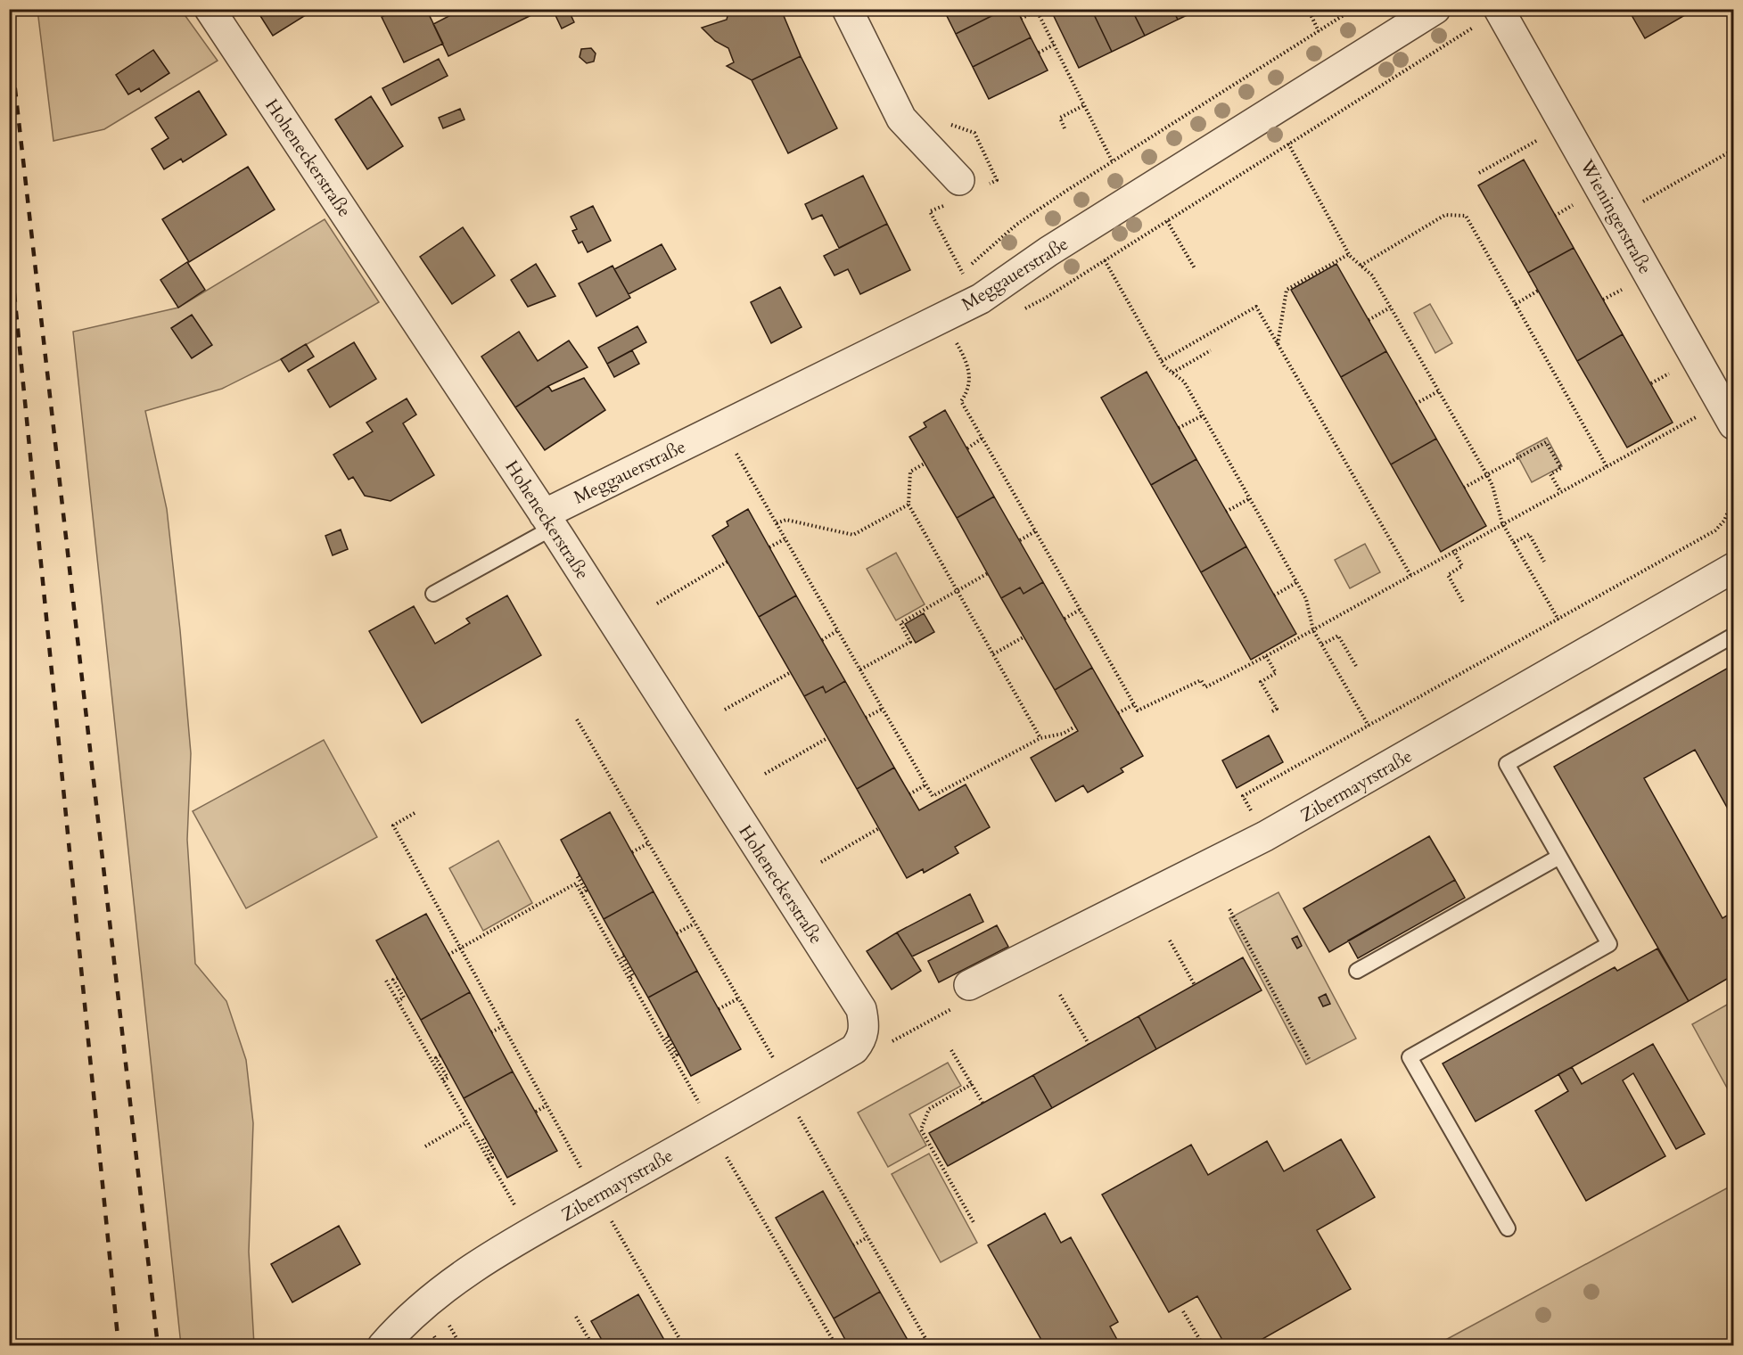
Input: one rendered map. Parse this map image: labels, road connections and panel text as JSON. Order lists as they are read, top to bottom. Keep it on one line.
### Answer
{"streets":{"street":["Hoheneckerstraße","Wieningerstraße","Meggauerstraße","Zibermayrstraße"]},"crossings":[["Hoheneckerstraße","Meggauerstraße"],["Hoheneckerstraße","Zibermayrstraße"]]}
